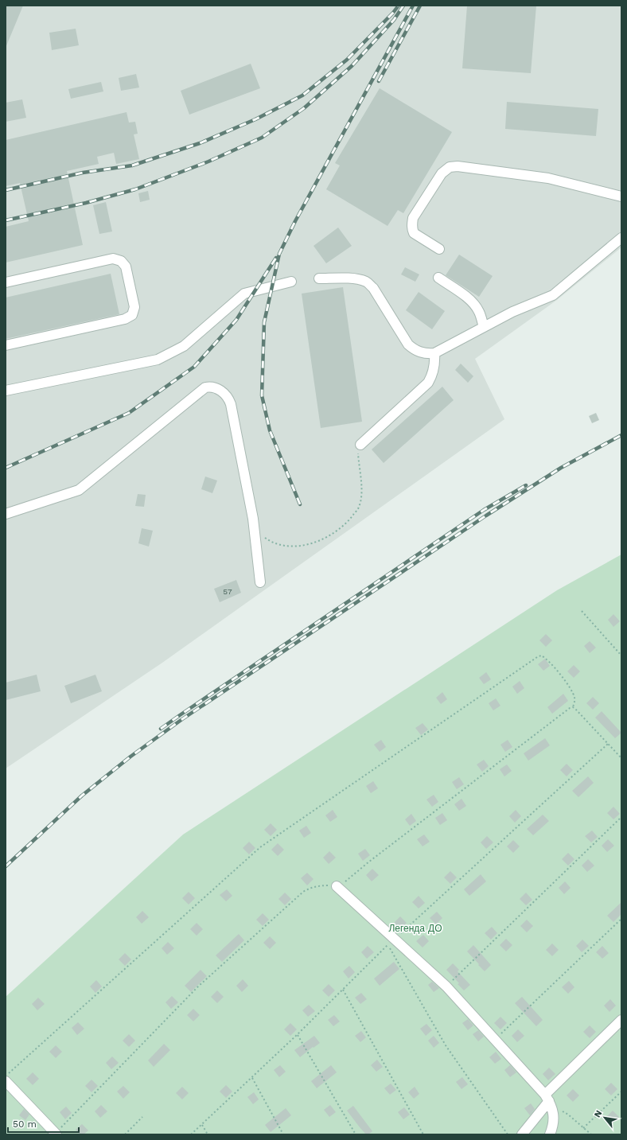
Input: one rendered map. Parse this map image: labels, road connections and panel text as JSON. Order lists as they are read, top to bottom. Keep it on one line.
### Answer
{"parks":["Легенда ДО"],"house_numbers":["57"],"scale_bar":"50 m","north":"top left"}
